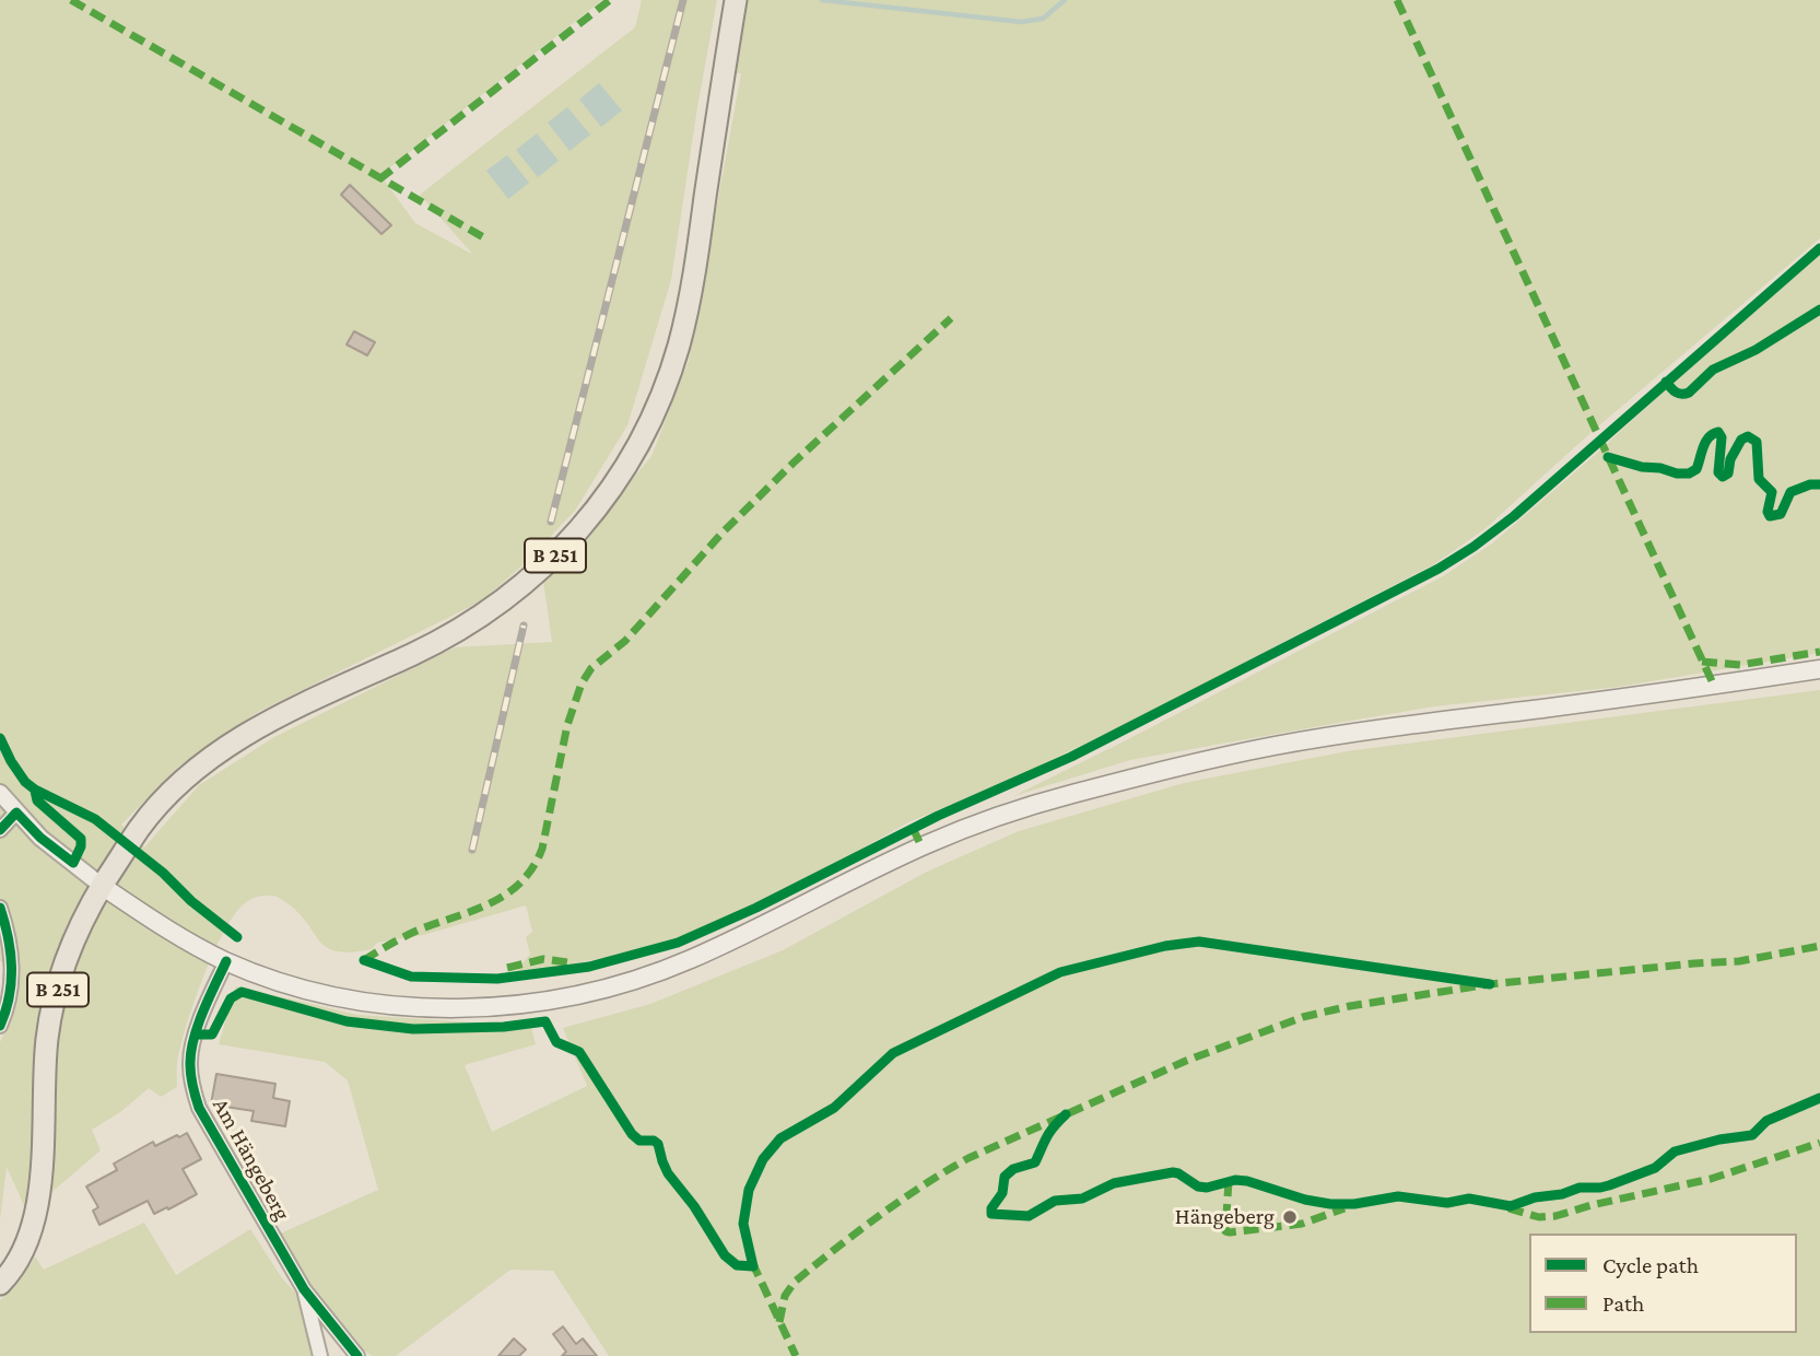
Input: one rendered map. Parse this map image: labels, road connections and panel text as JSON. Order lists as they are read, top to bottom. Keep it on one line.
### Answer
{"streets":{"main road":["B 251"],"street":["Am Hängeberg"]},"places":["Hängeberg"],"legend":["Cycle path","Path"]}
